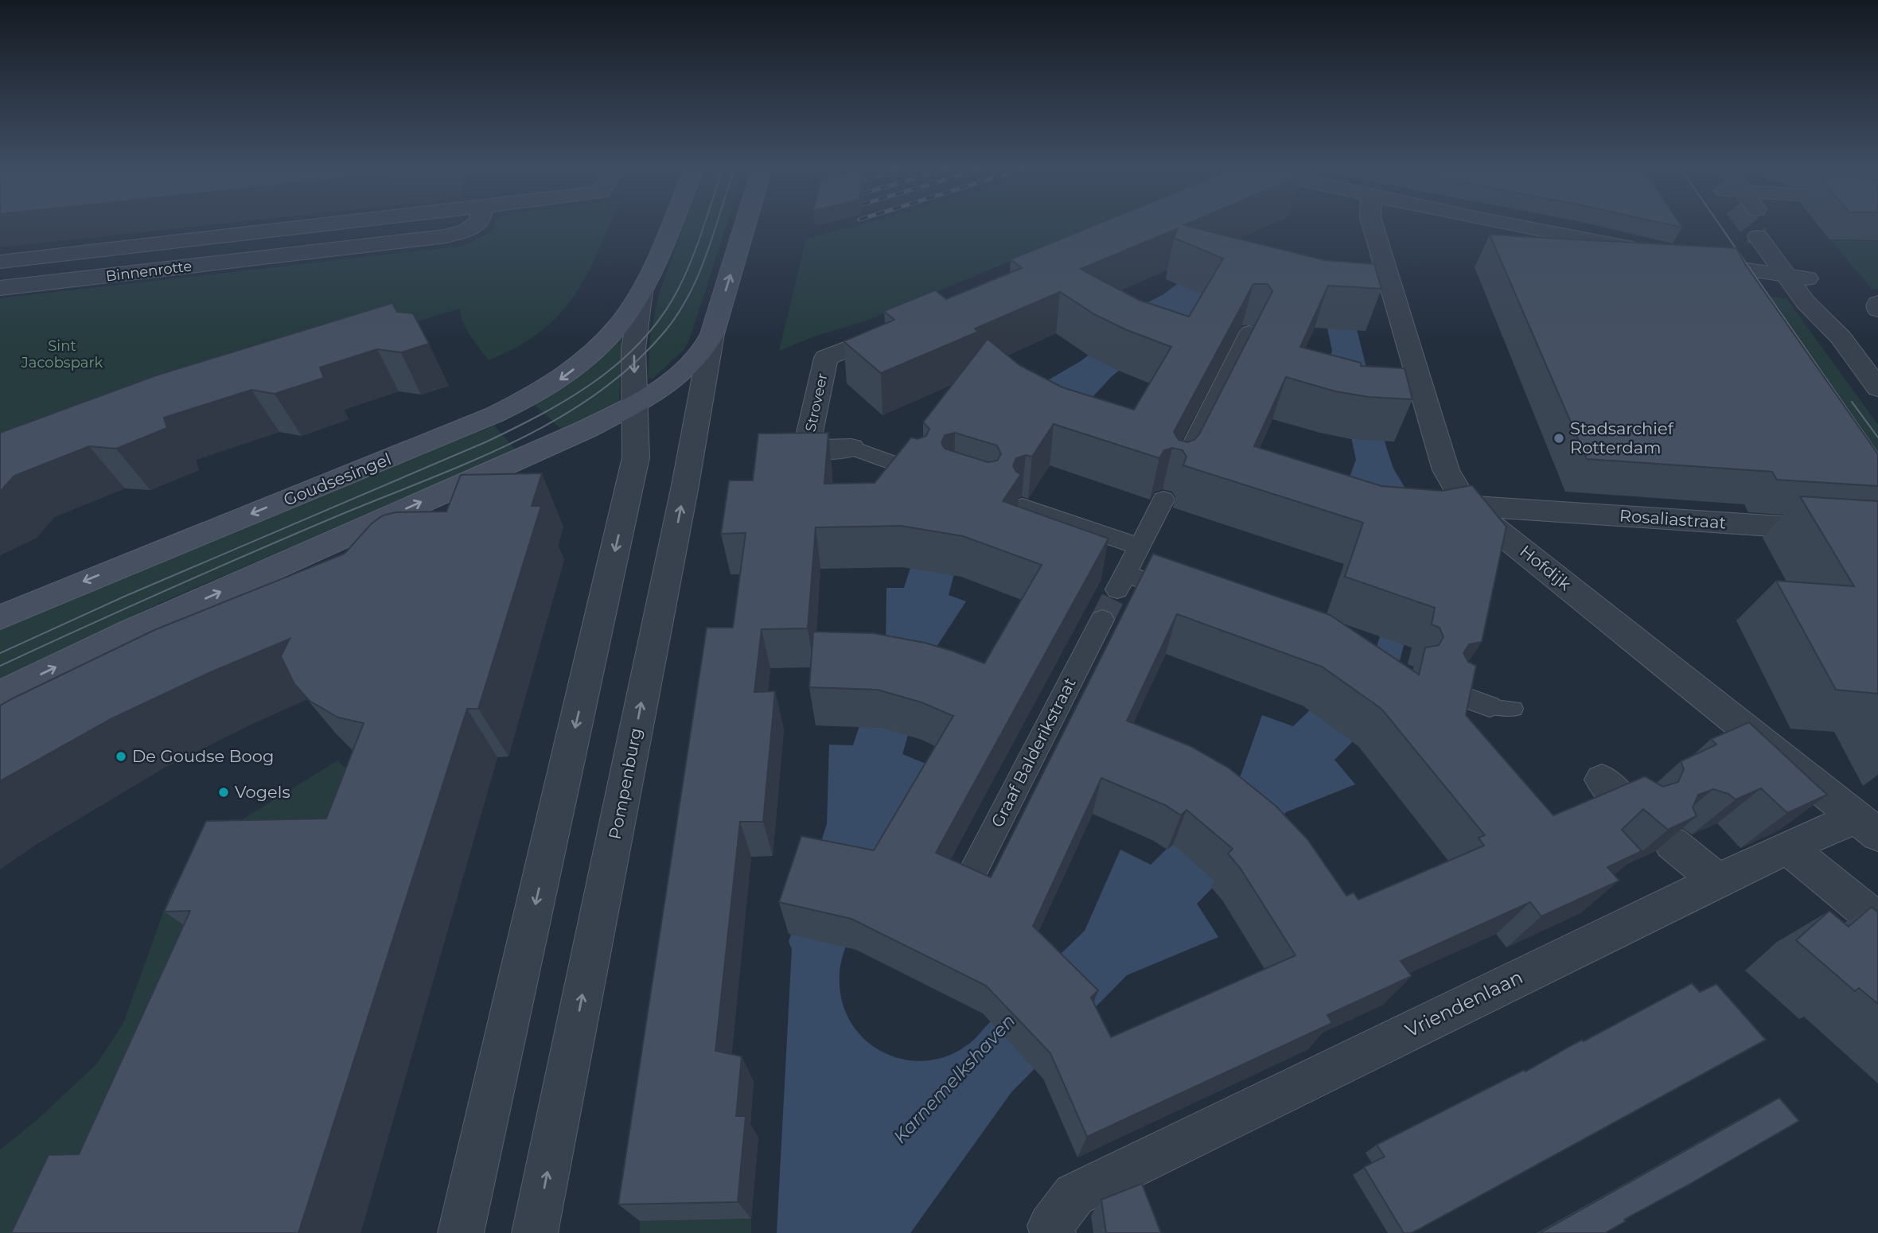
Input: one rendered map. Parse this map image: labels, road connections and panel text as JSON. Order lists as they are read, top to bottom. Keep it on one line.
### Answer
{"streets":{"main road":["Goudsesingel","Pompenburg"],"street":["Binnenrotte","Stroveer","Rosaliastraat","Hofdijk","Graaf Balderikstraat","Vriendenlaan"]},"crossings":[["Rosaliastraat","Hofdijk"],["Hofdijk","Vriendenlaan"]],"one_way":["Pompenburg"],"water":["Karnemelkshaven"],"parks":["Sint Jacobspark"],"places":["Stadsarchief Rotterdam","De Goudse Boog","Vogels"]}
